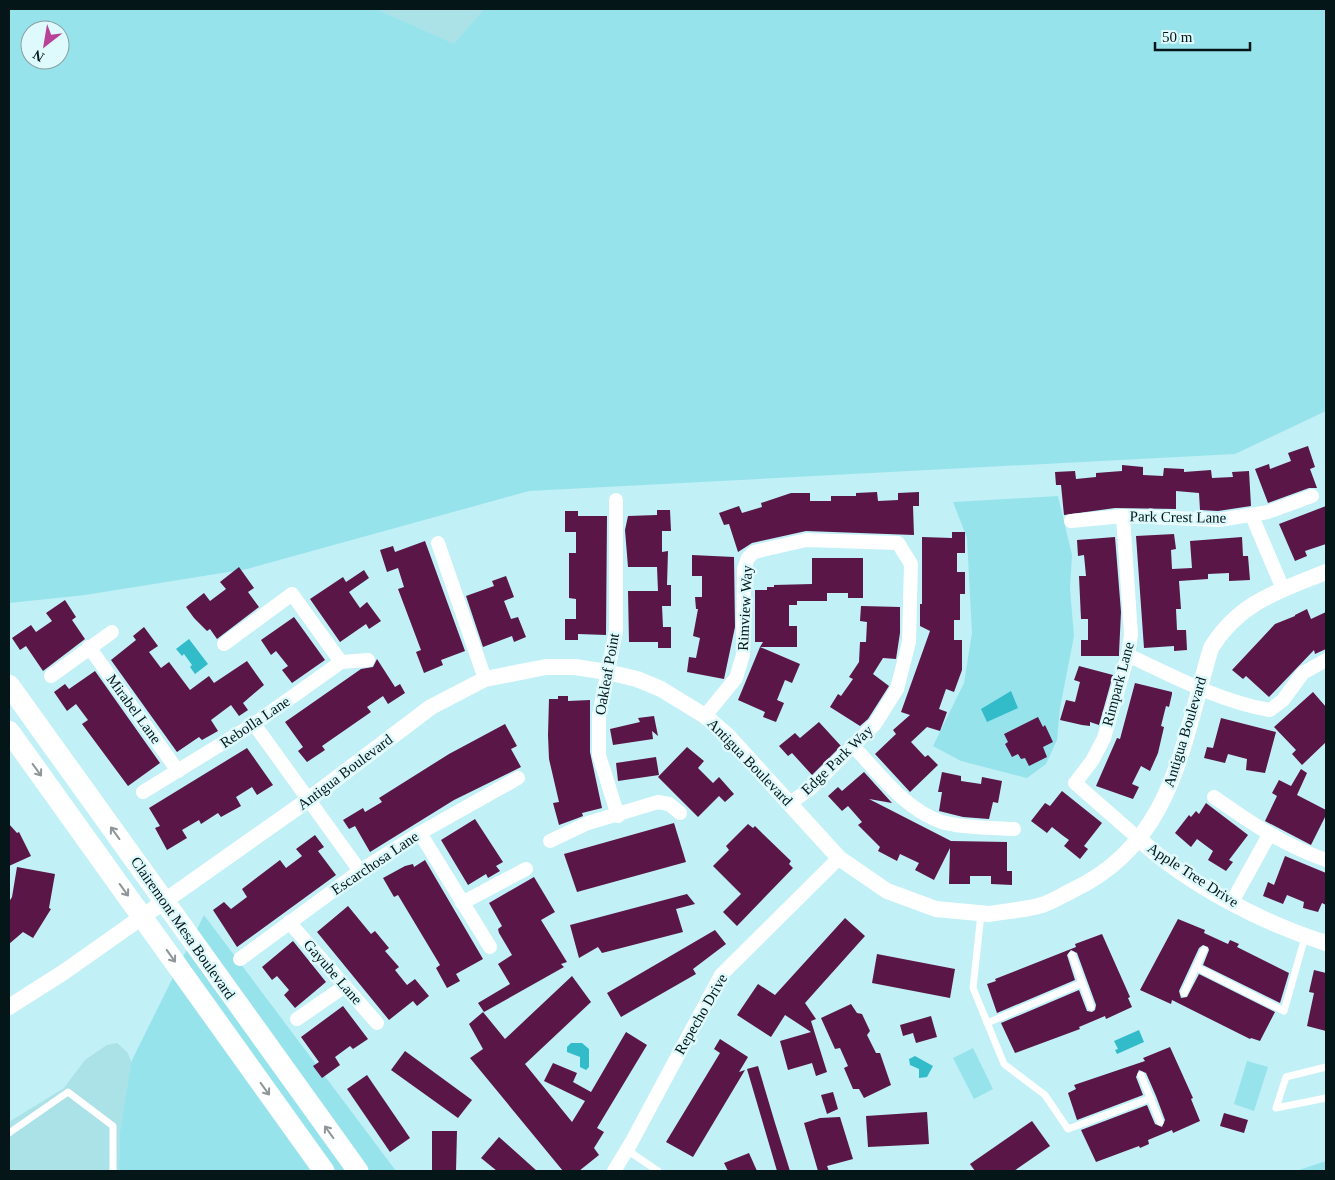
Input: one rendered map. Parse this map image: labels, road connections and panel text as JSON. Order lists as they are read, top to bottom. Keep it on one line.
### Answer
{"streets":{"main road":["Clairemont Mesa Boulevard"],"street":["Park Crest Lane","Rimview Way","Oakleaf Point","Rimpark Lane","Mirabel Lane","Rebolla Lane","Antigua Boulevard","Edge Park Way","Escarchosa Lane","Apple Tree Drive","Gayube Lane","Repecho Drive"]},"crossings":[["Park Crest Lane","Rimpark Lane"],["Rimview Way","Antigua Boulevard"],["Rimview Way","Edge Park Way"],["Oakleaf Point","Antigua Boulevard"],["Rimpark Lane","Apple Tree Drive"],["Mirabel Lane","Rebolla Lane"],["Antigua Boulevard","Edge Park Way"],["Antigua Boulevard","Apple Tree Drive"],["Antigua Boulevard","Clairemont Mesa Boulevard"],["Antigua Boulevard","Repecho Drive"],["Escarchosa Lane","Gayube Lane"]],"scale_bar":"50 m","north":"bottom left"}
